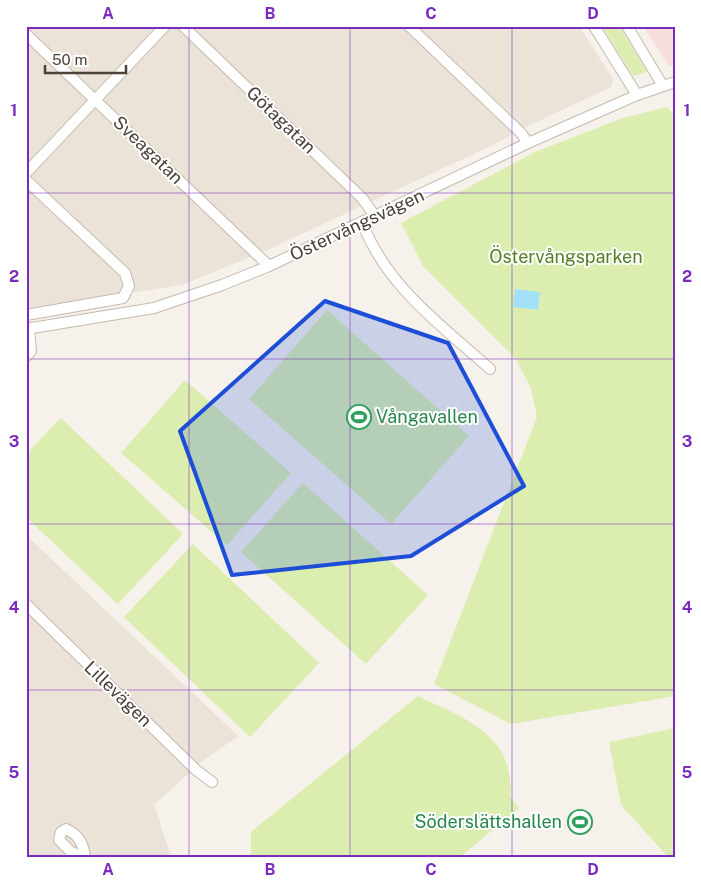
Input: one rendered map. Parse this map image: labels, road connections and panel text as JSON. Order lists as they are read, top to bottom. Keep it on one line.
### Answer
{"streets":{"street":["Götagatan","Sveagatan","Östervångsvägen","Lillevägen"]},"crossings":[["Götagatan","Östervångsvägen"],["Sveagatan","Östervångsvägen"]],"parks":["Östervångsparken"],"places":{"sports":["Vångavallen","Söderslättshallen"]},"scale_bar":"50 m","grid":{"columns":["A","B","C","D"],"rows":["1","2","3","4","5"]}}
